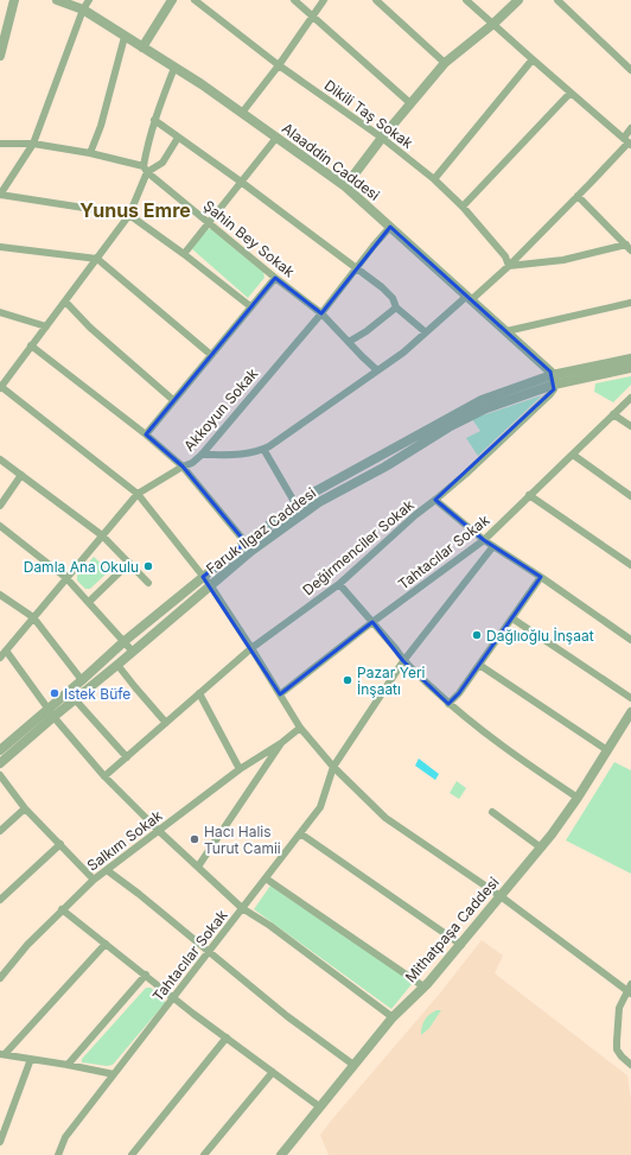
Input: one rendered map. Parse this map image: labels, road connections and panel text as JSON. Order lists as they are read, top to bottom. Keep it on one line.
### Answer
{"streets":{"street":["Dikili Taş Sokak","Alaaddin Caddesi","Şahin Bey Sokak","Akkoyun Sokak","Faruk Ilgaz Caddesi","Değirmenciler Sokak","Tahtacılar Sokak","Salkım Sokak","Mithatpaşa Caddesi"]},"crossings":[["Alaaddin Caddesi","Akkoyun Sokak"],["Alaaddin Caddesi","Faruk Ilgaz Caddesi"],["Alaaddin Caddesi","Değirmenciler Sokak"],["Şahin Bey Sokak","Akkoyun Sokak"],["Faruk Ilgaz Caddesi","Değirmenciler Sokak"]],"districts":["Yunus Emre"],"places":["Damla Ana Okulu","Dağlıoğlu İnşaat","Pazar Yeri İnşaatı","Istek Büfe","Hacı Halis Turut Camii"]}
